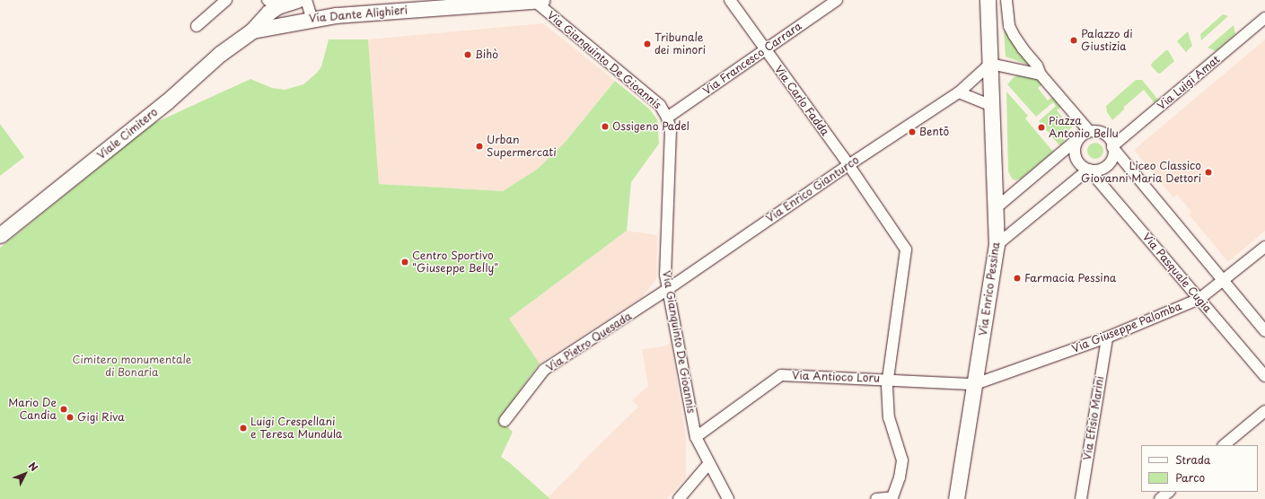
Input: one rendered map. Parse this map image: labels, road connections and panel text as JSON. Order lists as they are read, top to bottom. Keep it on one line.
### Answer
{"streets":{"main road":["Via Dante Alighieri","Viale Cimitero","Via Enrico Pessina"],"street":["Via Francesco Carrara","Via Gianquinto De Gioannis","Via Luigi Amat","Via Carlo Fadda","Via Enrico Gianturco","Via Pasquale Cugia","Via Giuseppe Palomba","Via Pietro Quesada","Via Antioco Loru","Via Efisio Marini"]},"crossings":[["Via Dante Alighieri","Via Gianquinto De Gioannis"],["Via Dante Alighieri","Viale Cimitero"],["Via Francesco Carrara","Via Gianquinto De Gioannis"],["Via Francesco Carrara","Via Carlo Fadda"],["Via Gianquinto De Gioannis","Via Enrico Gianturco"],["Via Gianquinto De Gioannis","Via Pietro Quesada"],["Via Gianquinto De Gioannis","Via Antioco Loru"],["Via Luigi Amat","Via Pasquale Cugia"],["Via Carlo Fadda","Via Enrico Gianturco"],["Via Carlo Fadda","Via Antioco Loru"],["Via Enrico Gianturco","Via Enrico Pessina"],["Via Enrico Gianturco","Via Pietro Quesada"],["Via Pasquale Cugia","Via Giuseppe Palomba"],["Via Enrico Pessina","Via Giuseppe Palomba"],["Via Enrico Pessina","Via Antioco Loru"],["Via Giuseppe Palomba","Via Antioco Loru"],["Via Giuseppe Palomba","Via Efisio Marini"]],"parks":["Cimitero monumentale di Bonaria"],"places":["Palazzo di Giustizia","Tribunale dei minori","Bihò","Ossigeno Padel","Piazza Antonio Bellu","Bentō","Urban Supermercati","Liceo Classico Giovanni Maria Dettori","Centro Sportivo \"Giuseppe Belly\"","Farmacia Pessina","Mario De Candia","Gigi Riva","Luigi Crespellani e Teresa Mundula"],"legend":["Strada","Parco"],"north":"top right"}
